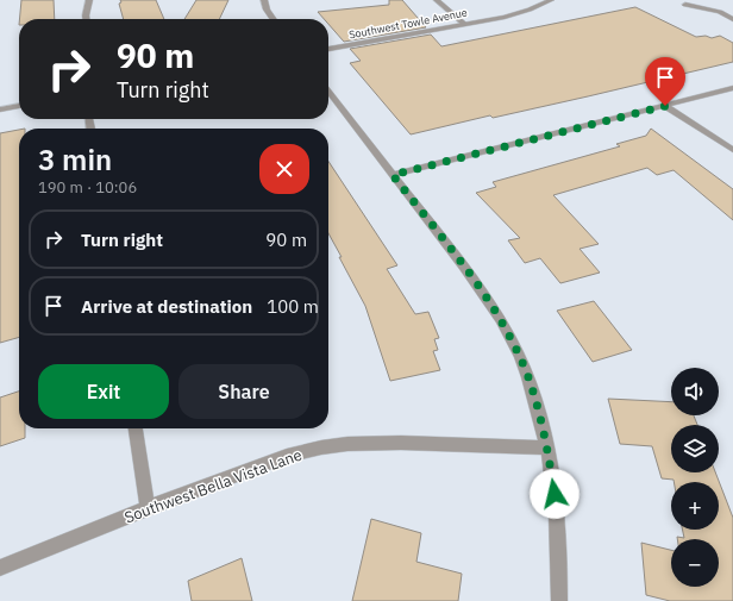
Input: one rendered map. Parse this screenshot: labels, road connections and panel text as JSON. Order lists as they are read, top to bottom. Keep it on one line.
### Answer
{"streets":{"street":["Southwest Towle Avenue","Southwest Bella Vista Lane"]},"page":{"turn":["90 m","Turn right"],"heading":["3 min","190 m · 10:06"],"list":[{"name":"Turn right","value":"90 m"},{"name":"Arrive at destination","value":"100 m"}],"buttons":["Exit","Share"],"map_buttons":["+","−"]}}
